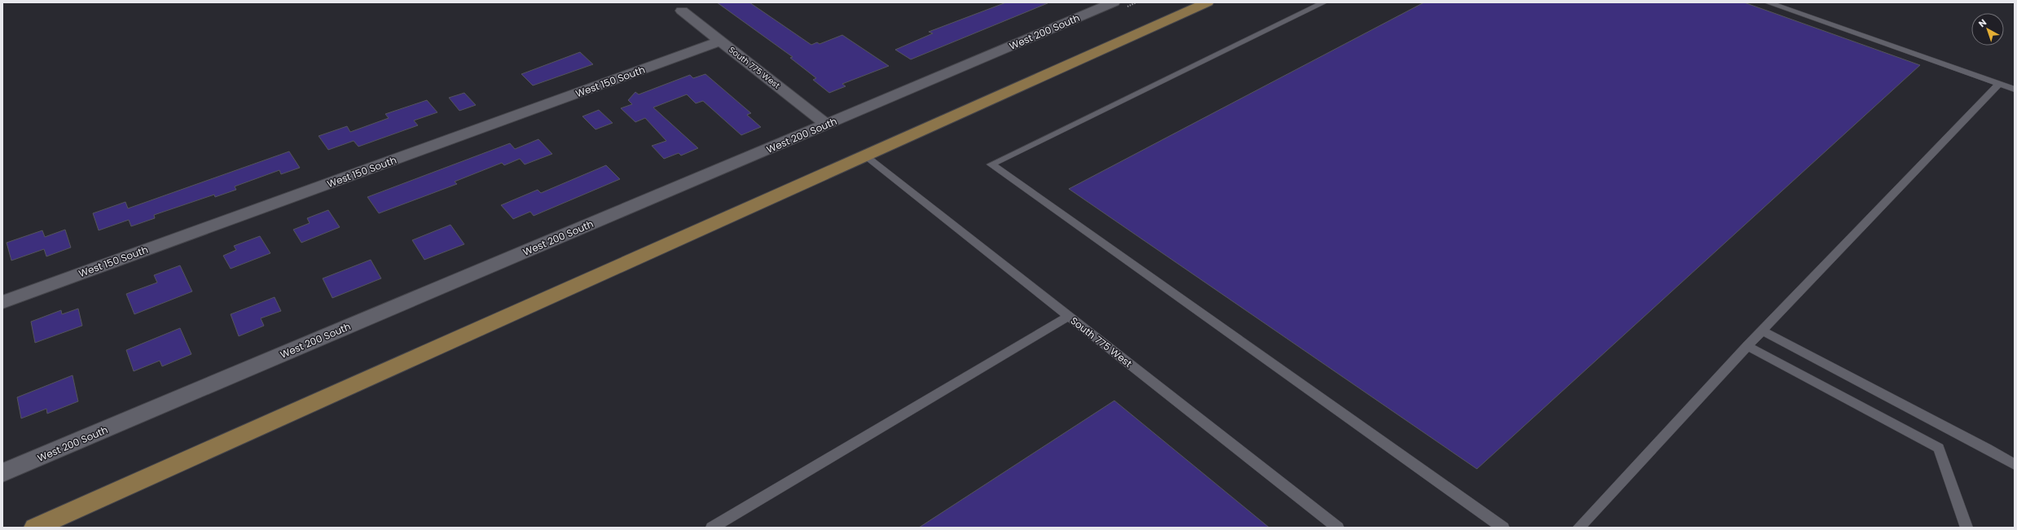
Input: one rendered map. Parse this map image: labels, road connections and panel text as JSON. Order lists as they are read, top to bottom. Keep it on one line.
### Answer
{"streets":{"street":["West 200 South","South 775 West","West 150 South"]},"crossings":[["West 200 South","South 775 West"],["South 775 West","West 150 South"]],"north":"top left"}
